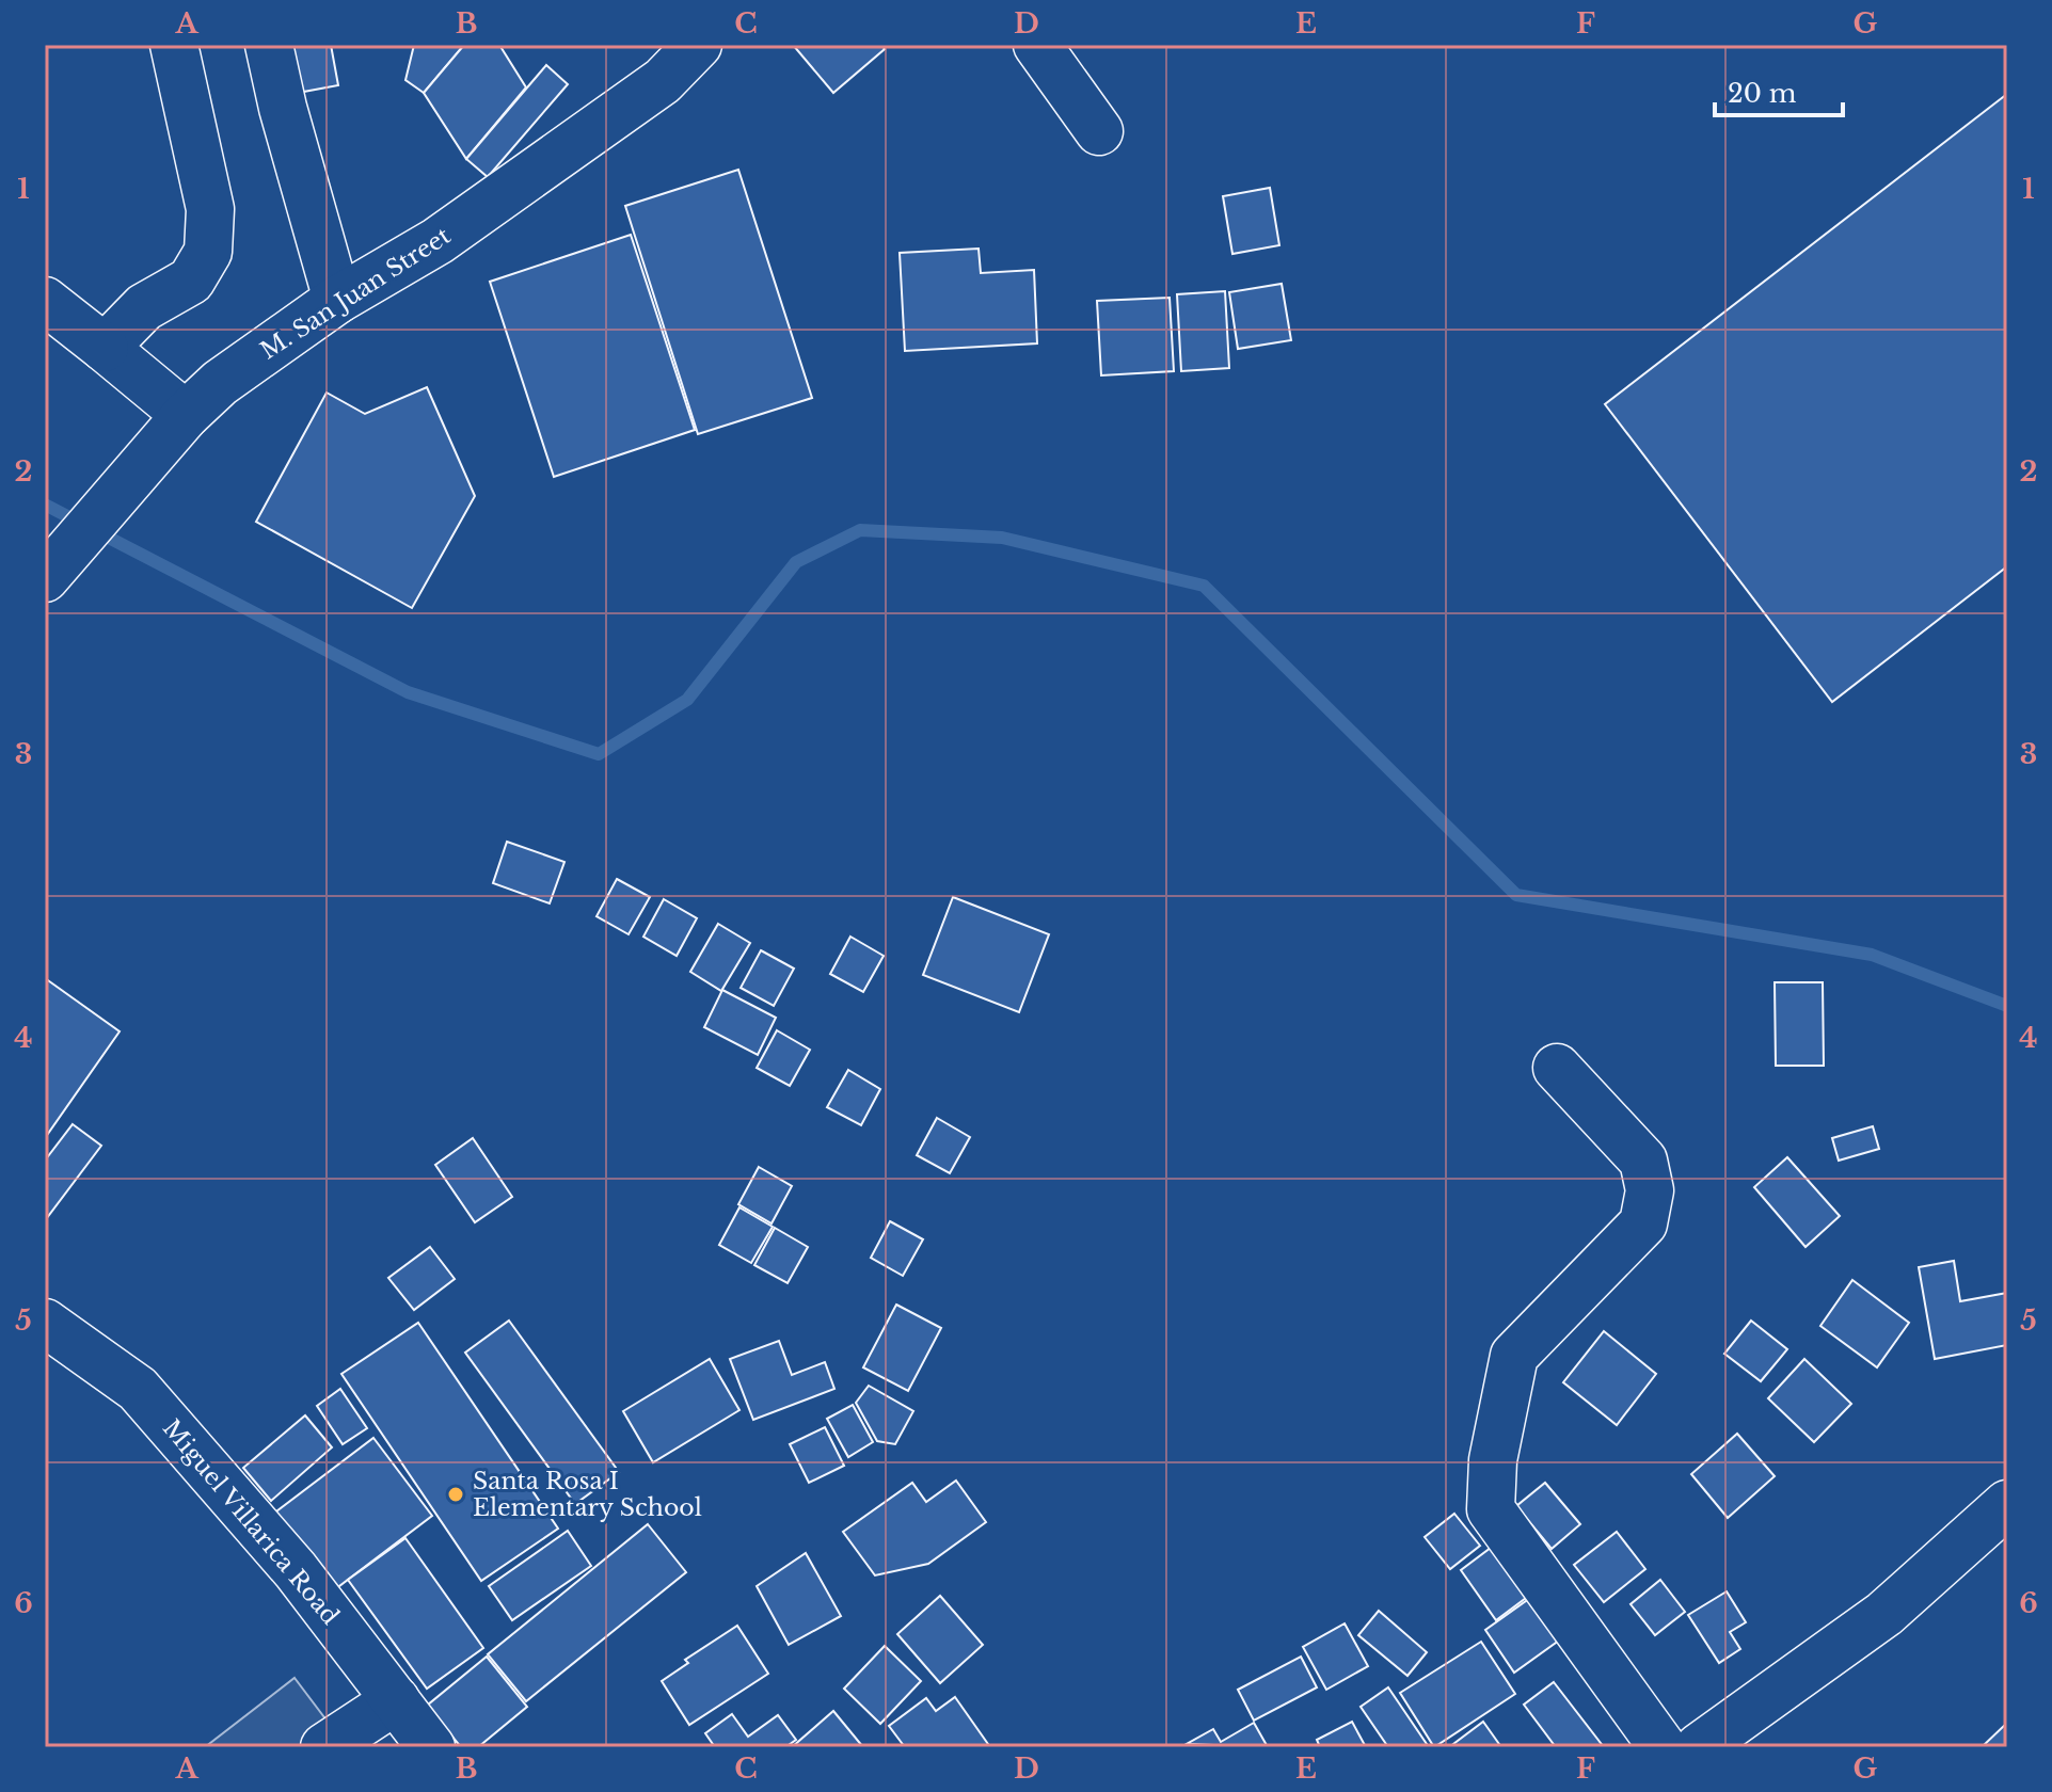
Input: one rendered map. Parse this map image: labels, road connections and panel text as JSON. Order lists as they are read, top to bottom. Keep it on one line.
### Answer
{"streets":{"street":["M. San Juan Street","Miguel Villarica Road"]},"places":["Santa Rosa I Elementary School"],"scale_bar":"20 m","grid":{"columns":["A","B","C","D","E","F","G"],"rows":["1","2","3","4","5","6"]}}
